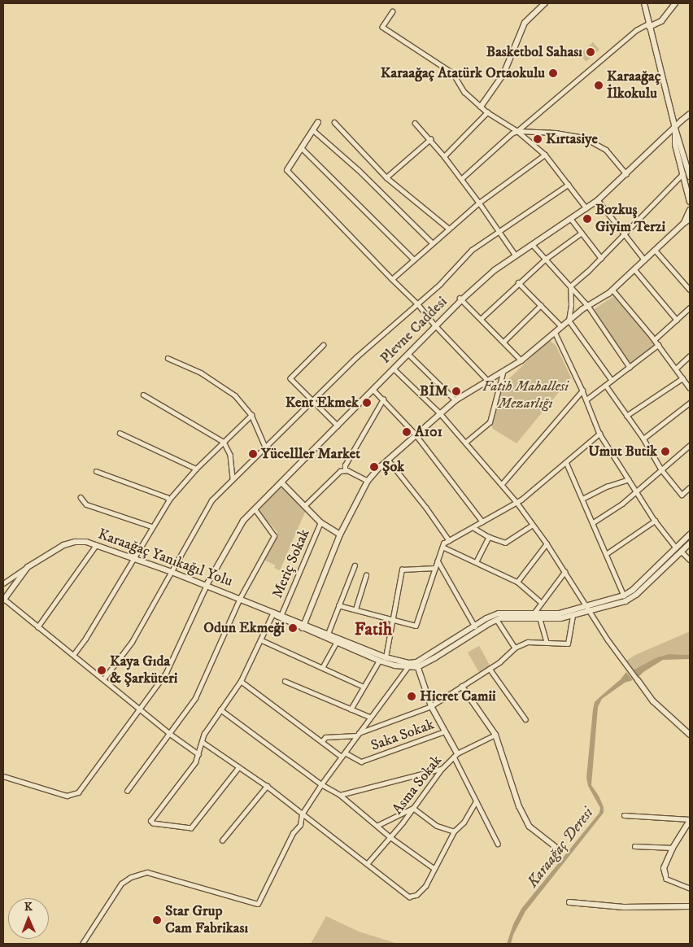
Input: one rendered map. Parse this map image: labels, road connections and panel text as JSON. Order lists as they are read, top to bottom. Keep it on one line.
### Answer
{"streets":{"street":["Plevne Caddesi","Karaağaç Yanıkağıl Yolu","Meriç Sokak","Saka Sokak","Asma Sokak"]},"crossings":[["Plevne Caddesi","Karaağaç Yanıkağıl Yolu"]],"districts":["Fatih"],"water":["Karaağaç Deresi"],"parks":["Fatih Mahallesi Mezarlığı"],"places":["Basketbol Sahası","Karaağaç Atatürk Ortaokulu","Karaağaç İlkokulu","Kırtasiye","Bozkuş Giyim Terzi","BİM","Kent Ekmek","A101","Umut Butik","Yücelller Market","Şok","Odun Ekmeği","Kaya Gıda & Şarküteri","Hicret Camii","Star Grup Cam Fabrikası"],"north":"top"}
